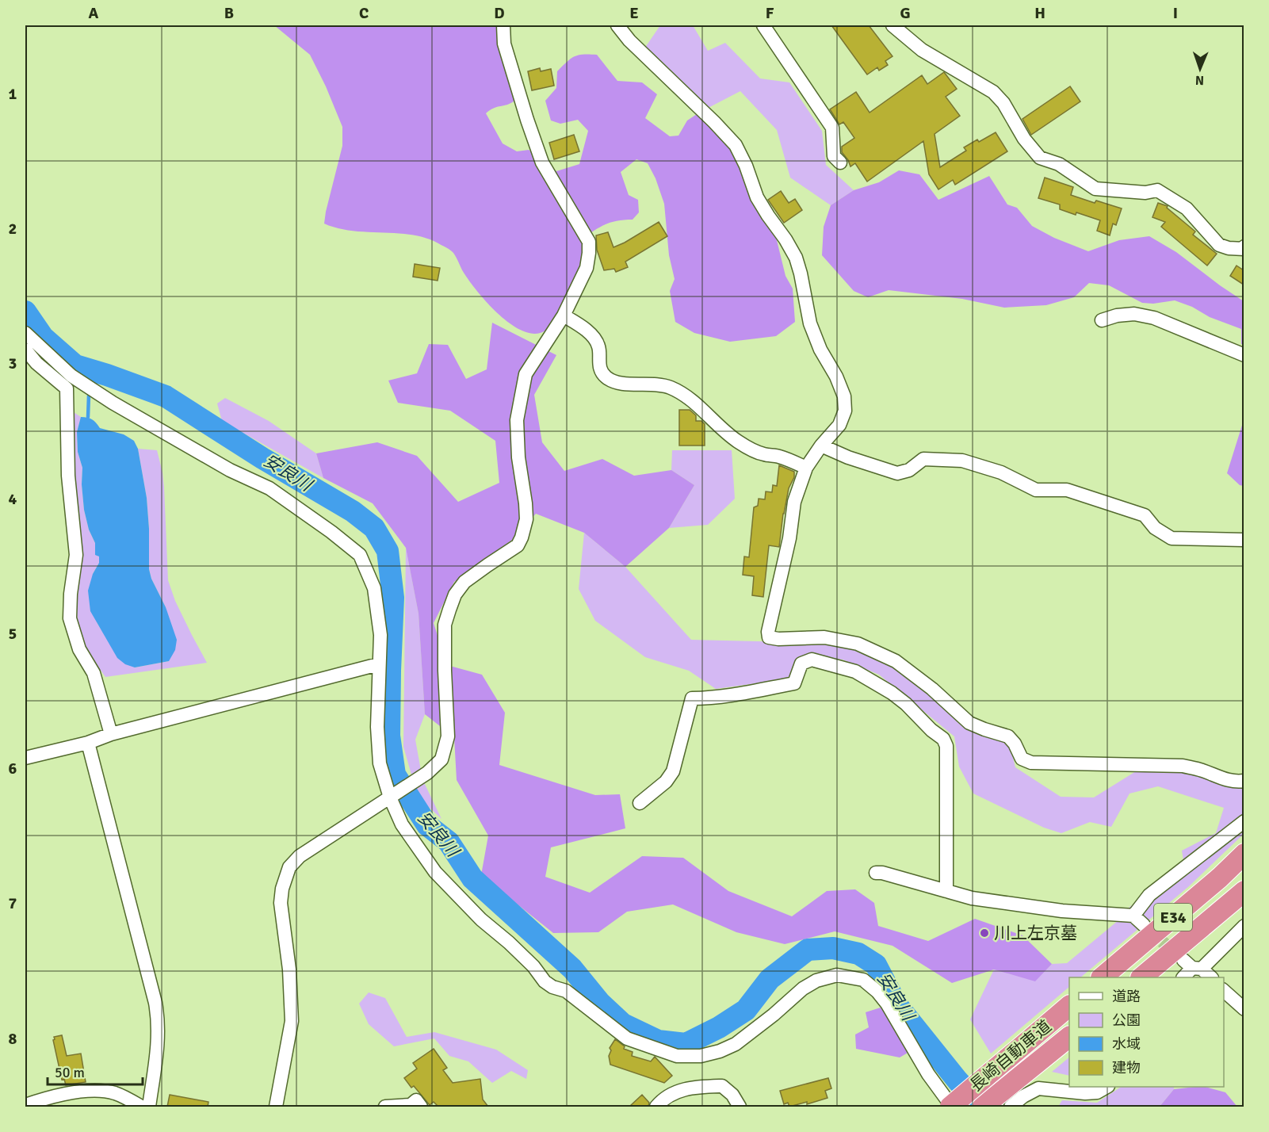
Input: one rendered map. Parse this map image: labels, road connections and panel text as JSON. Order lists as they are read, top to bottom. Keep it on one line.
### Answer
{"streets":{"highway":["E34","長崎自動車道"]},"water":["安良川"],"places":["川上左京墓"],"legend":["道路","公園","水域","建物"],"scale_bar":"50 m","north":"bottom","grid":{"columns":["A","B","C","D","E","F","G","H","I"],"rows":["1","2","3","4","5","6","7","8"]}}
